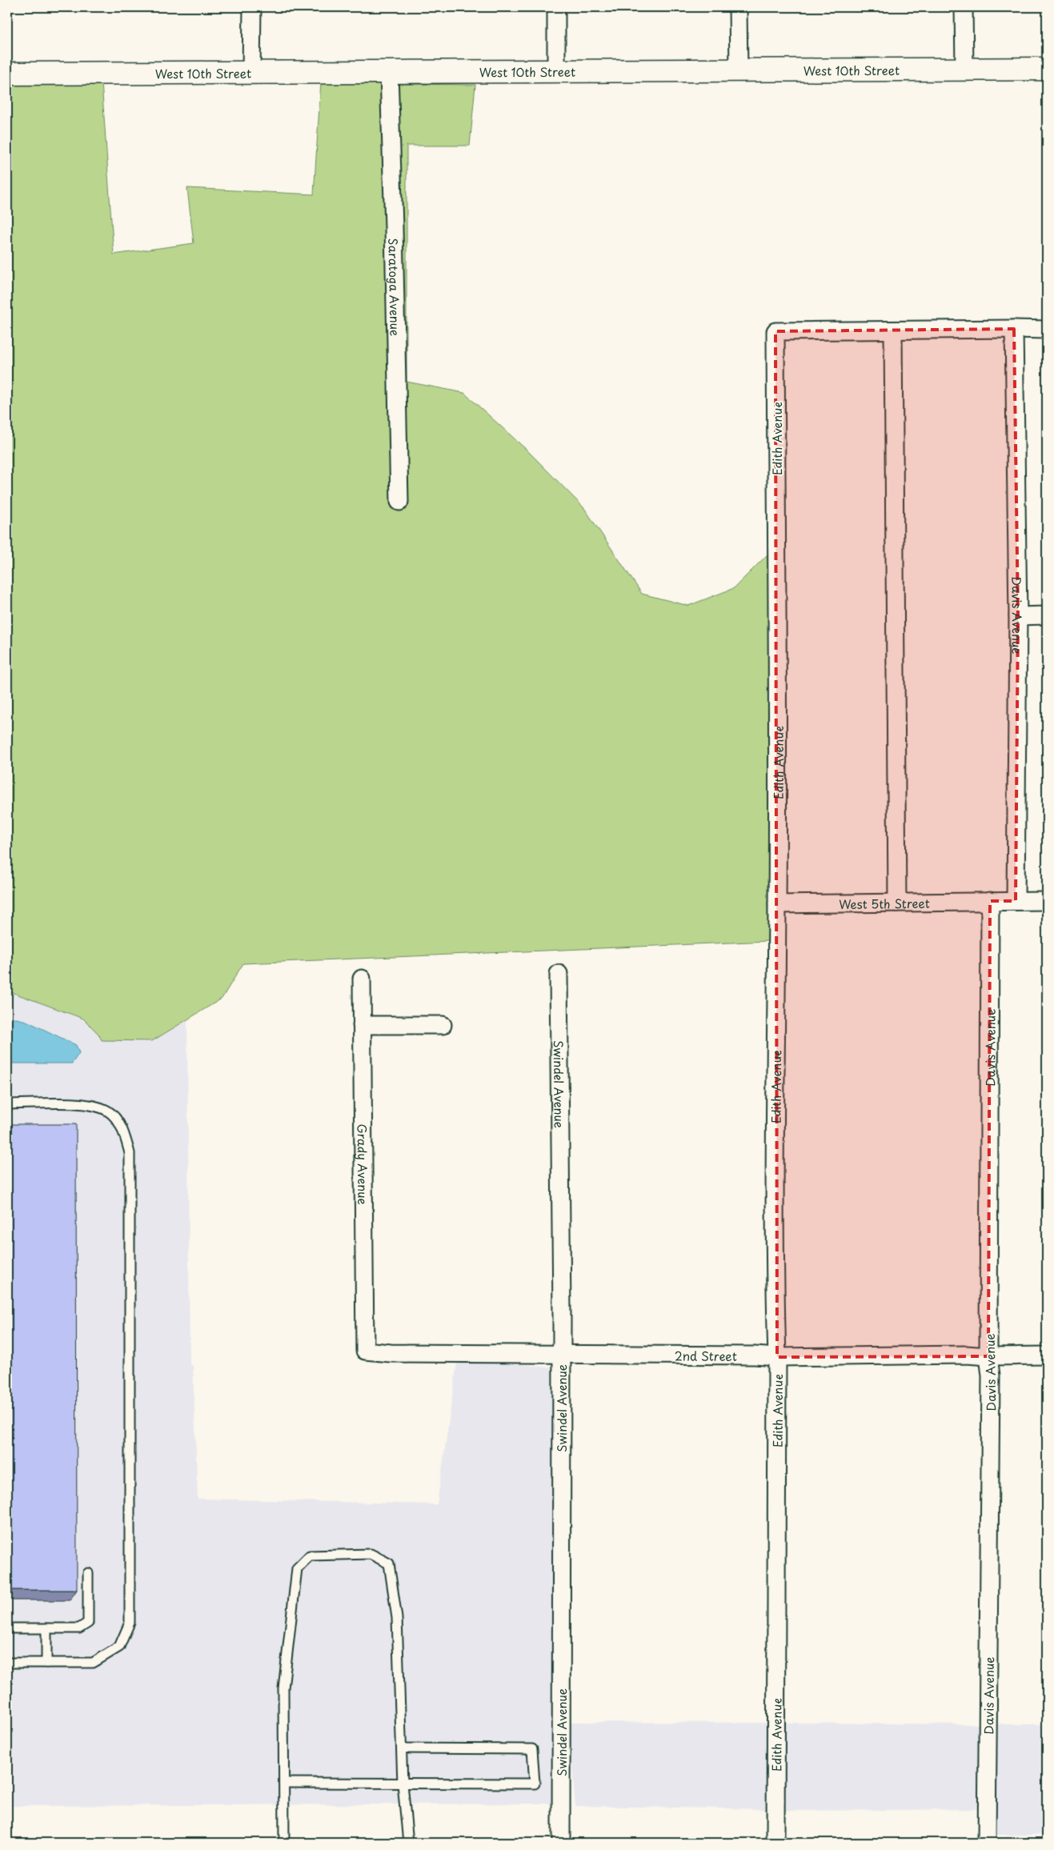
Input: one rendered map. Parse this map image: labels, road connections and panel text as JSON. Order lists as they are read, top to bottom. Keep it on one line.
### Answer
{"streets":{"street":["West 10th Street","Saratoga Avenue","Edith Avenue","Davis Avenue","West 5th Street","Swindel Avenue","Grady Avenue","2nd Street"]},"crossings":[["West 10th Street","Saratoga Avenue"],["Edith Avenue","West 5th Street"],["Edith Avenue","2nd Street"],["Davis Avenue","West 5th Street"],["Davis Avenue","2nd Street"],["Swindel Avenue","2nd Street"],["Grady Avenue","2nd Street"]]}
